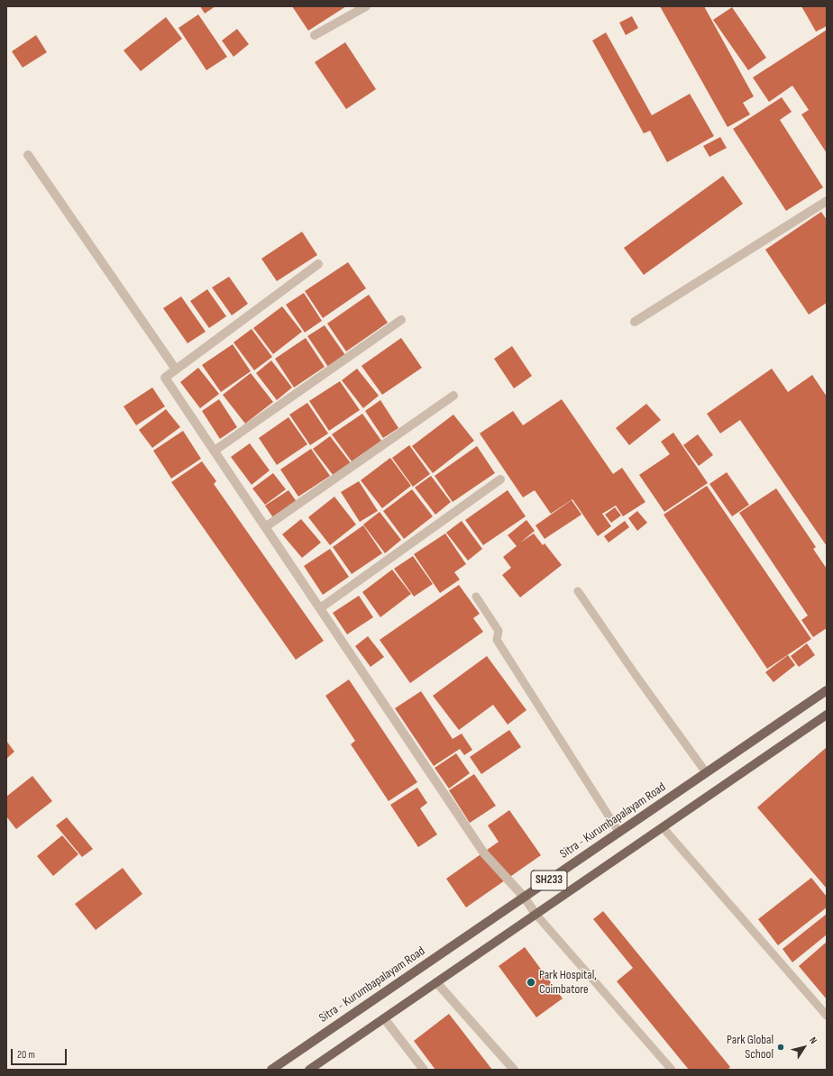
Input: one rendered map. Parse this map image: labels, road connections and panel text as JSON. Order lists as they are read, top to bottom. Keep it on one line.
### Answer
{"streets":{"main road":["Sitra - Kurumbapalayam Road","SH233"]},"places":["Park Hospital, Coimbatore","Park Global School"],"scale_bar":"20 m","north":"top right"}
